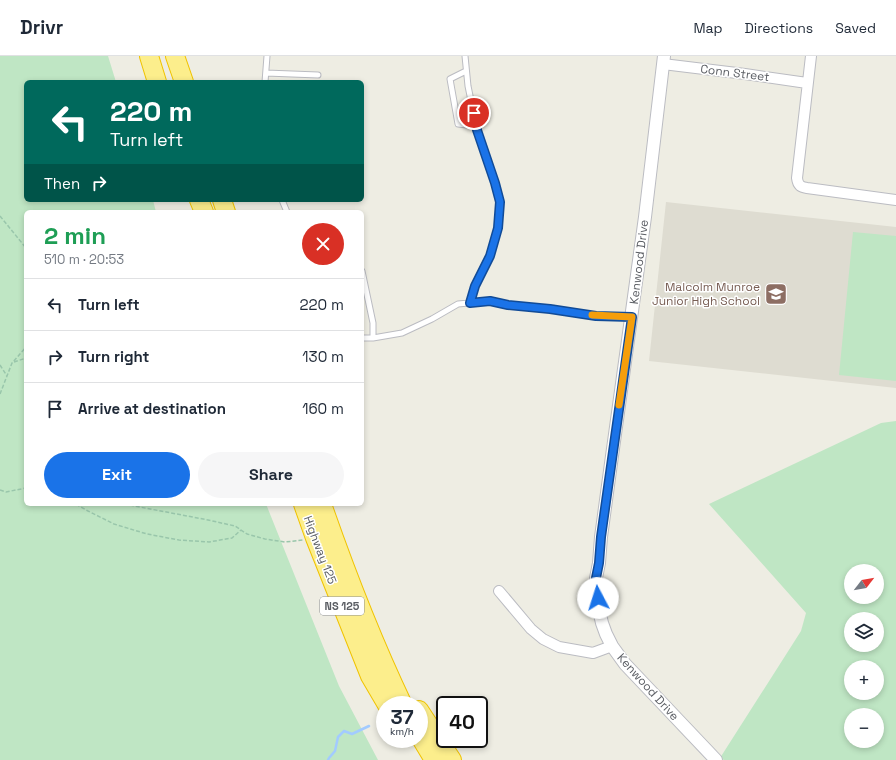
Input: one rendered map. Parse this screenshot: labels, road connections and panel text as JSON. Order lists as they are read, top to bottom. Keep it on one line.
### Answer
{"streets":{"highway":["Highway 125","NS 125"],"street":["Conn Street","Kenwood Drive"]},"crossings":[["Conn Street","Kenwood Drive"]],"places":{"school or university":["Malcolm Munroe Junior High School"]},"north":"top right","page":{"header":"Drivr","nav":["Map","Directions","Saved"],"turn":["220 m","Turn left"],"then":"Then","heading":["2 min","510 m · 20:53"],"list":[{"name":"Turn left","value":"220 m"},{"name":"Turn right","value":"130 m"},{"name":"Arrive at destination","value":"160 m"}],"buttons":["Exit","Share"],"map_buttons":["+","−"],"speed":"37 km/h","limit":"40"}}
